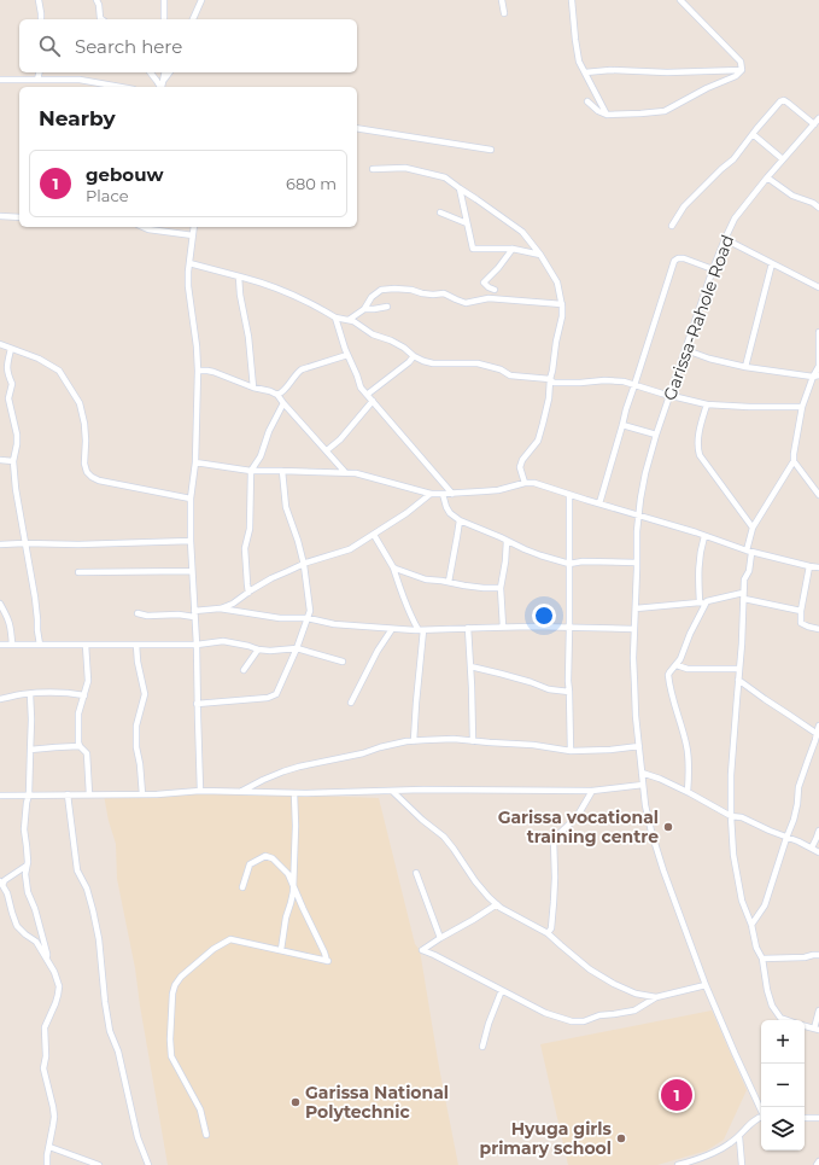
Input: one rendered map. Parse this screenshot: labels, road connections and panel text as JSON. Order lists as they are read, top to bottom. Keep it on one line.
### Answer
{"streets":{"street":["Garissa-Rahole Road"]},"places":["Garissa vocational training centre","Garissa National Polytechnic","Hyuga girls primary school"],"page":{"search":"Search here","heading":"Nearby","list":[{"mark":"1","name":"gebouw","note":"Place","value":"680 m"}],"map_buttons":["+","−"],"pins":"1"}}
